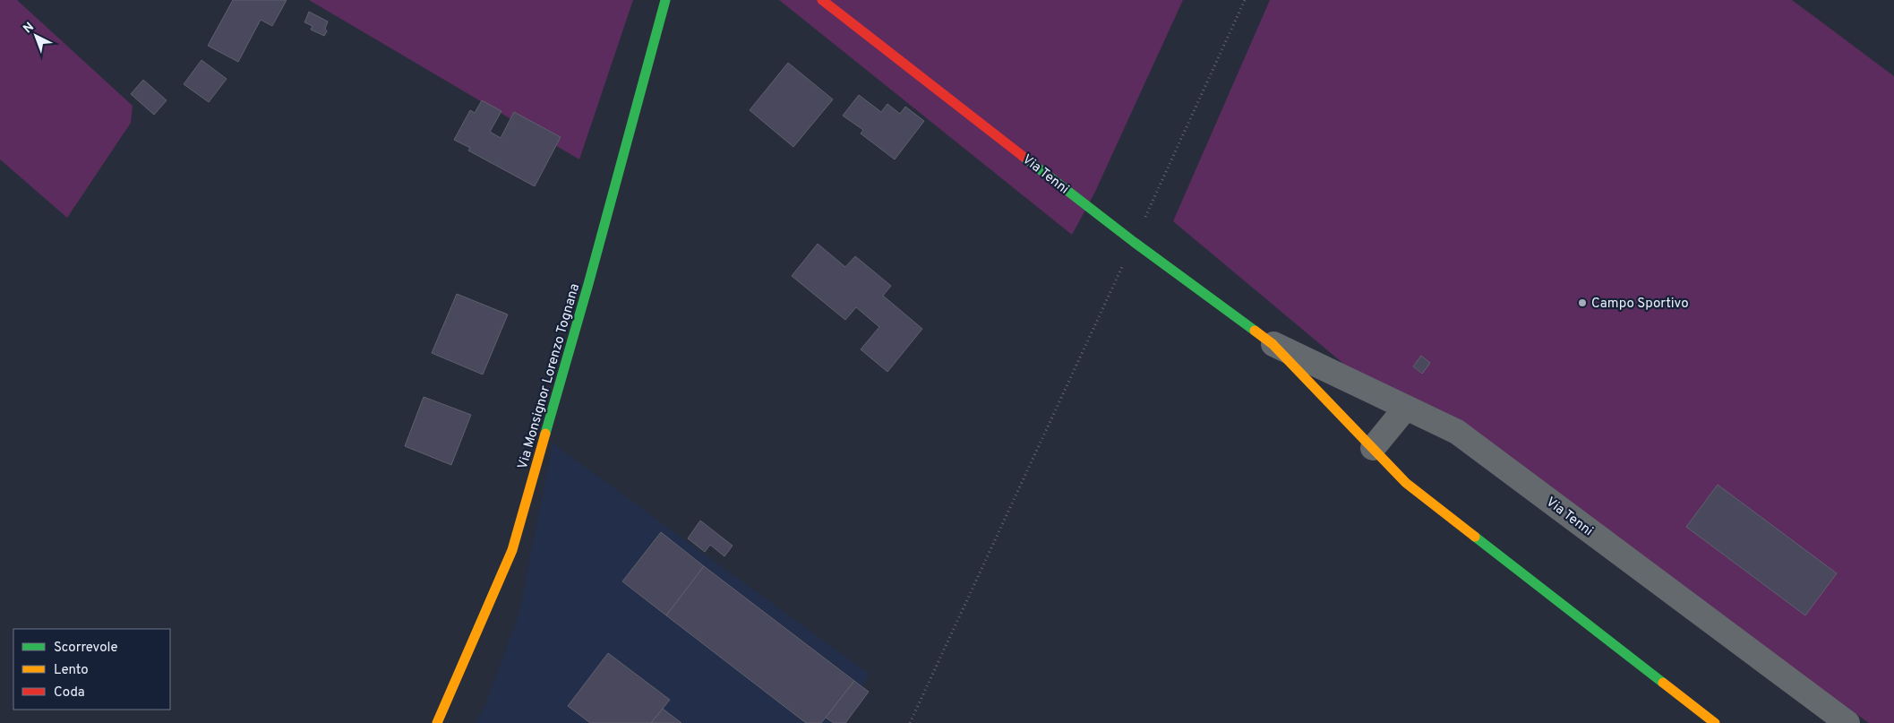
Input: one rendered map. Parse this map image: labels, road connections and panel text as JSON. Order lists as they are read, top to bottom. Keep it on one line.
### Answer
{"streets":{"street":["Via Tenni","Via Monsignor Lorenzo Tognana"]},"places":["Campo Sportivo"],"legend":["Scorrevole","Lento","Coda"],"north":"top left"}
